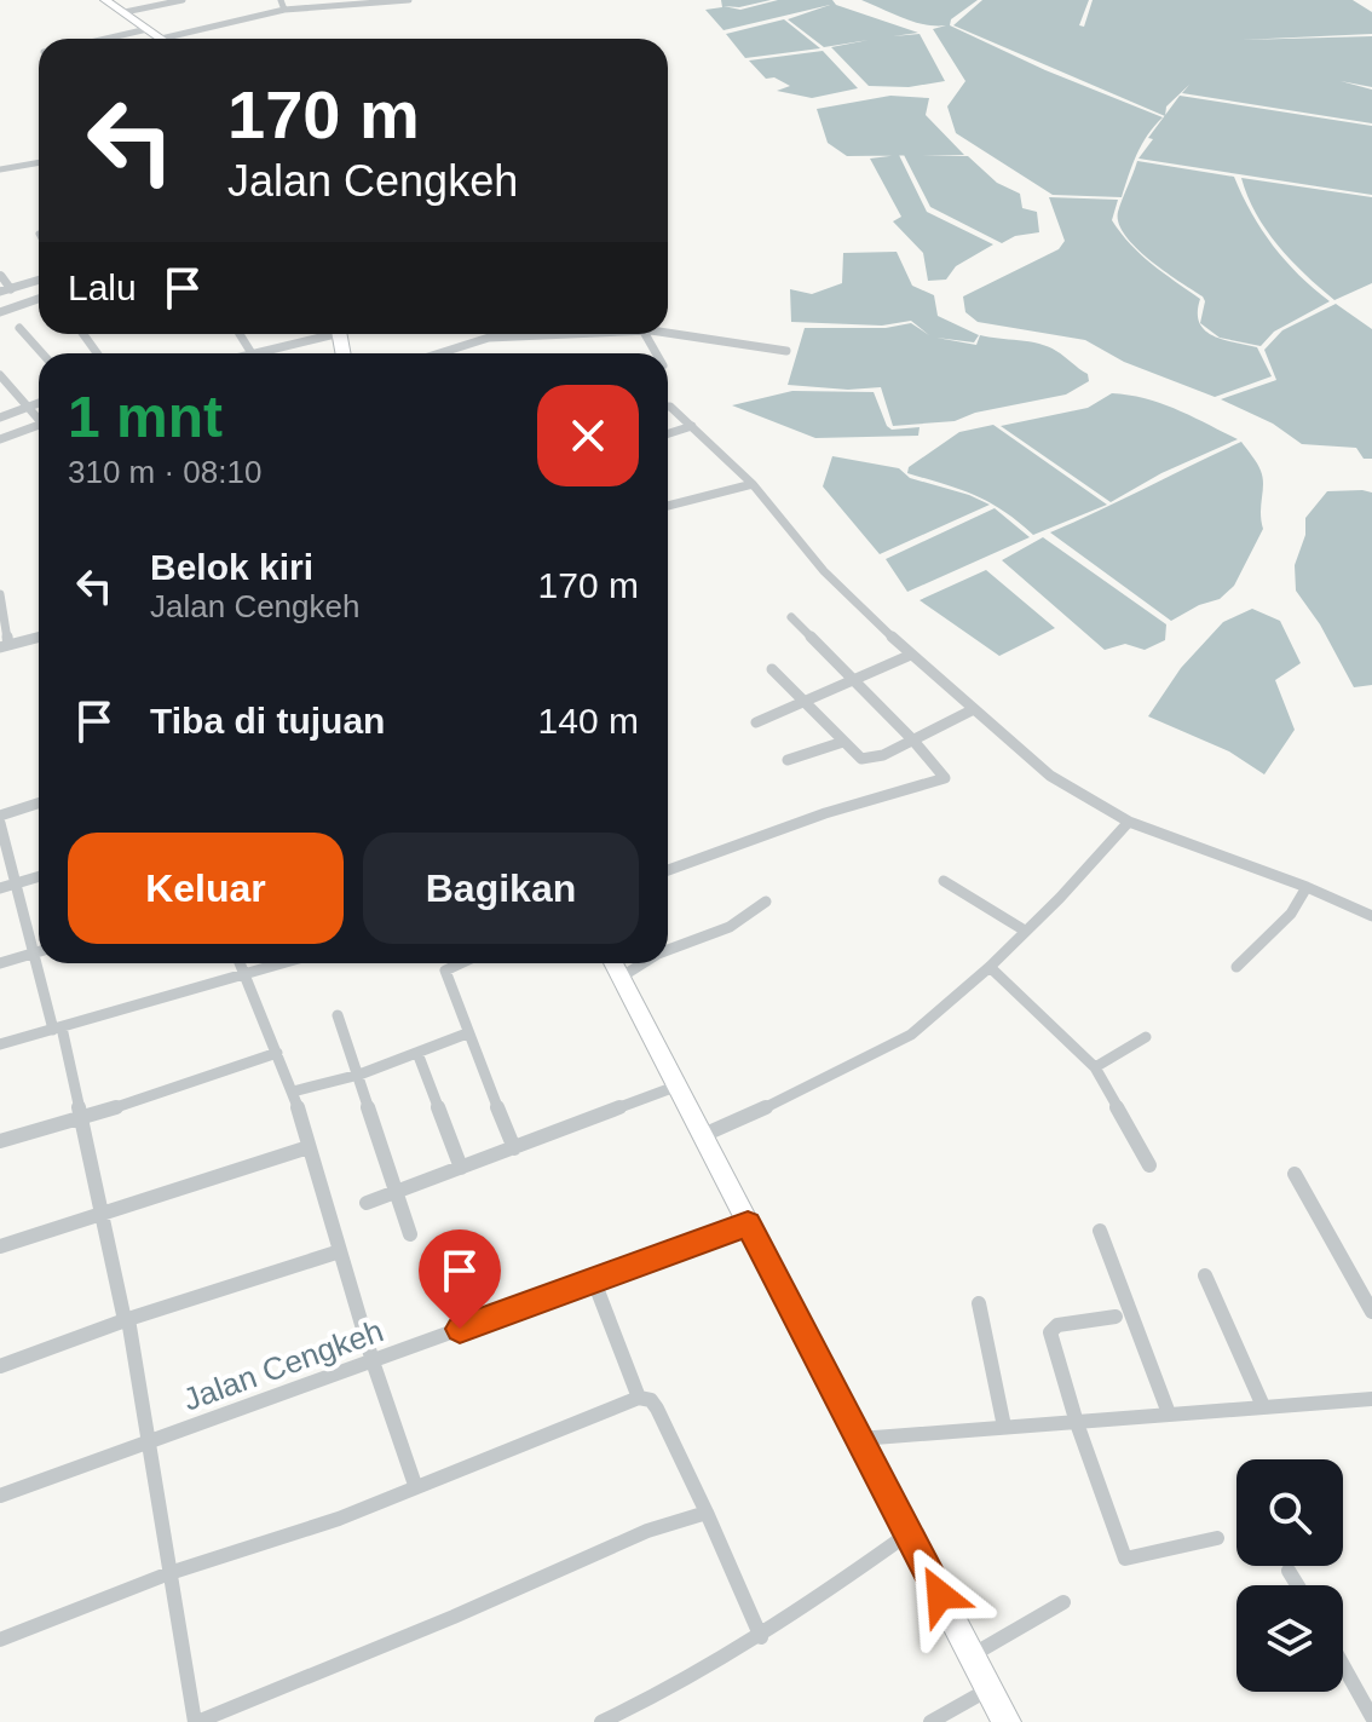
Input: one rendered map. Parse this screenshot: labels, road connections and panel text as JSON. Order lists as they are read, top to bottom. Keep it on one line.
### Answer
{"streets":{"street":["Jalan Cengkeh"]},"page":{"turn":["170 m","Jalan Cengkeh"],"then":"Lalu","heading":["1 mnt","310 m · 08:10"],"list":[{"name":"Belok kiri","note":"Jalan Cengkeh","value":"170 m"},{"name":"Tiba di tujuan","value":"140 m"}],"buttons":["Keluar","Bagikan"]}}
